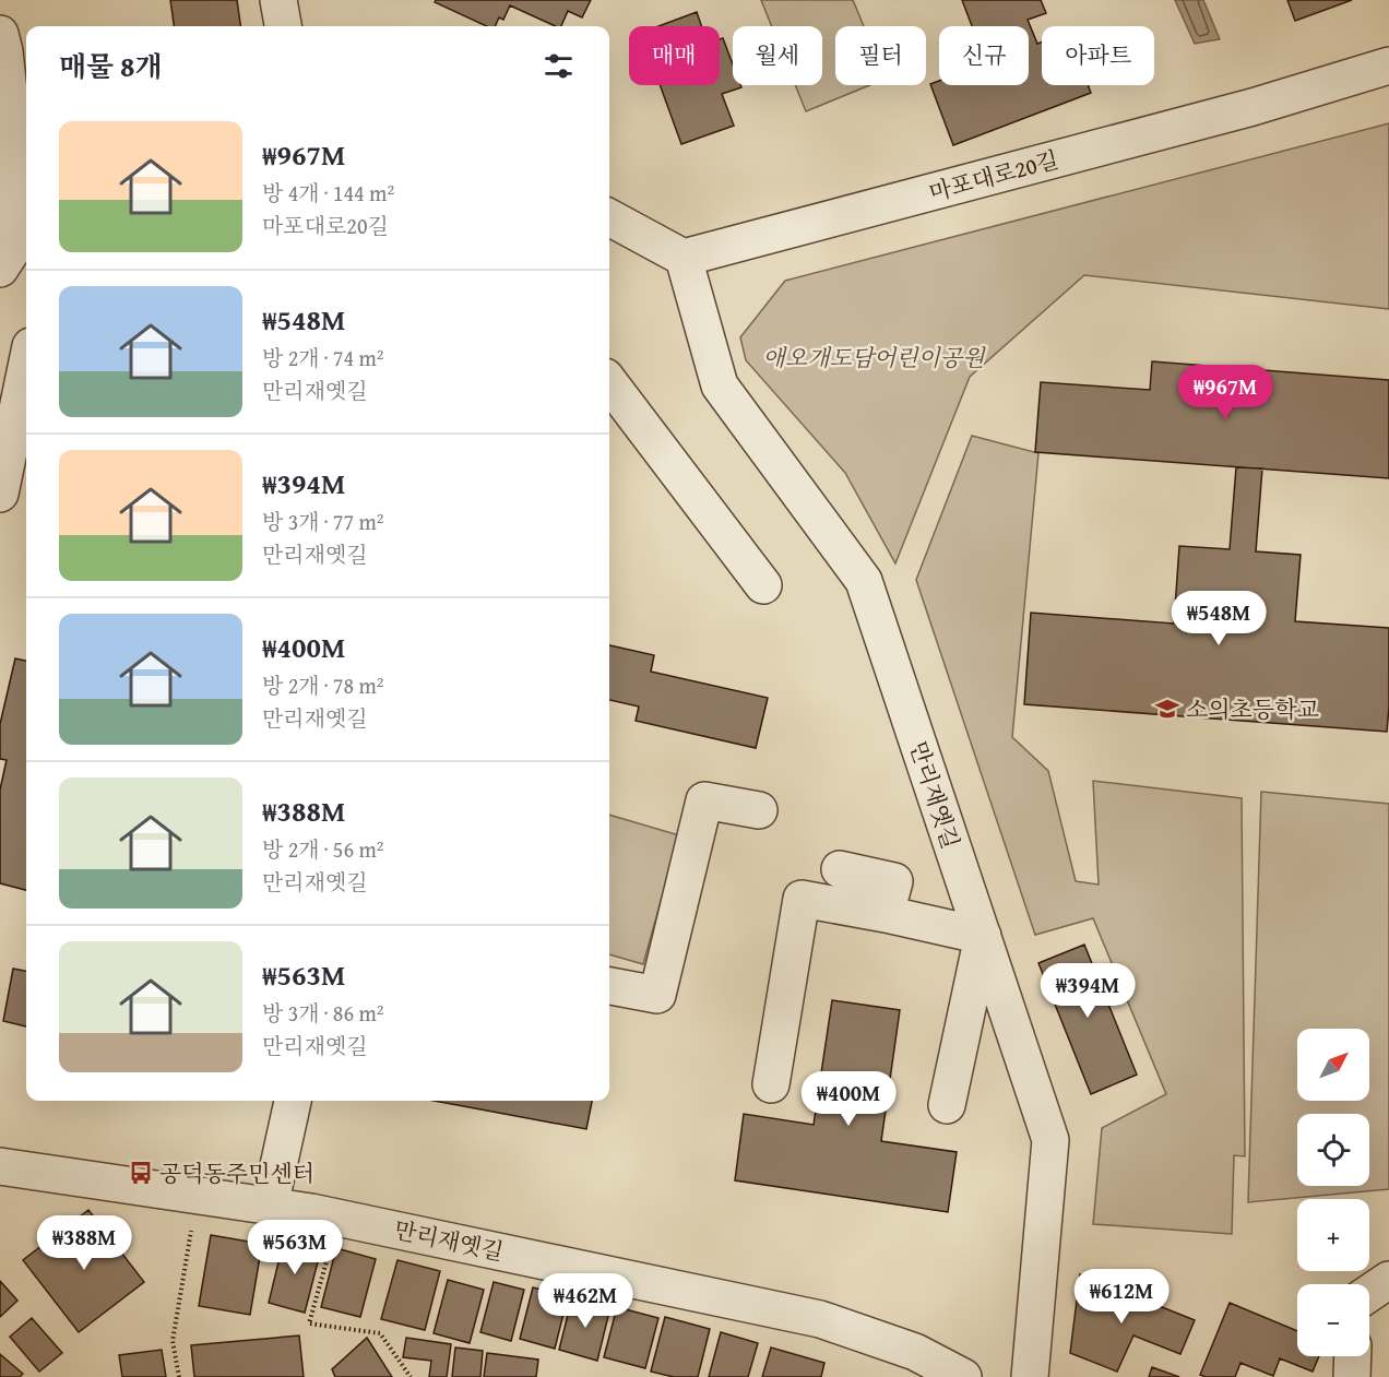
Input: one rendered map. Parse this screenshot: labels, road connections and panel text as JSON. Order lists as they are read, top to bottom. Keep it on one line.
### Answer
{"streets":{"street":["마포대로20길","만리재옛길"]},"crossings":[["마포대로20길","만리재옛길"]],"parks":["애오개도담어린이공원"],"places":{"school or university":["소의초등학교"],"bus stop":["공덕동주민센터"]},"north":"top right","page":{"chip":["매매","월세","필터","신규","아파트"],"heading":"매물 8개","list":[{"name":"₩967M","note":"방 4개 · 144 m² · 마포대로20길"},{"name":"₩548M","note":"방 2개 · 74 m² · 만리재옛길"},{"name":"₩394M","note":"방 3개 · 77 m² · 만리재옛길"},{"name":"₩400M","note":"방 2개 · 78 m² · 만리재옛길"},{"name":"₩388M","note":"방 2개 · 56 m² · 만리재옛길"},{"name":"₩563M","note":"방 3개 · 86 m² · 만리재옛길"}],"price":["₩967M","₩548M","₩394M","₩400M","₩388M","₩563M","₩612M","₩462M"],"map_buttons":["+","−"]}}
